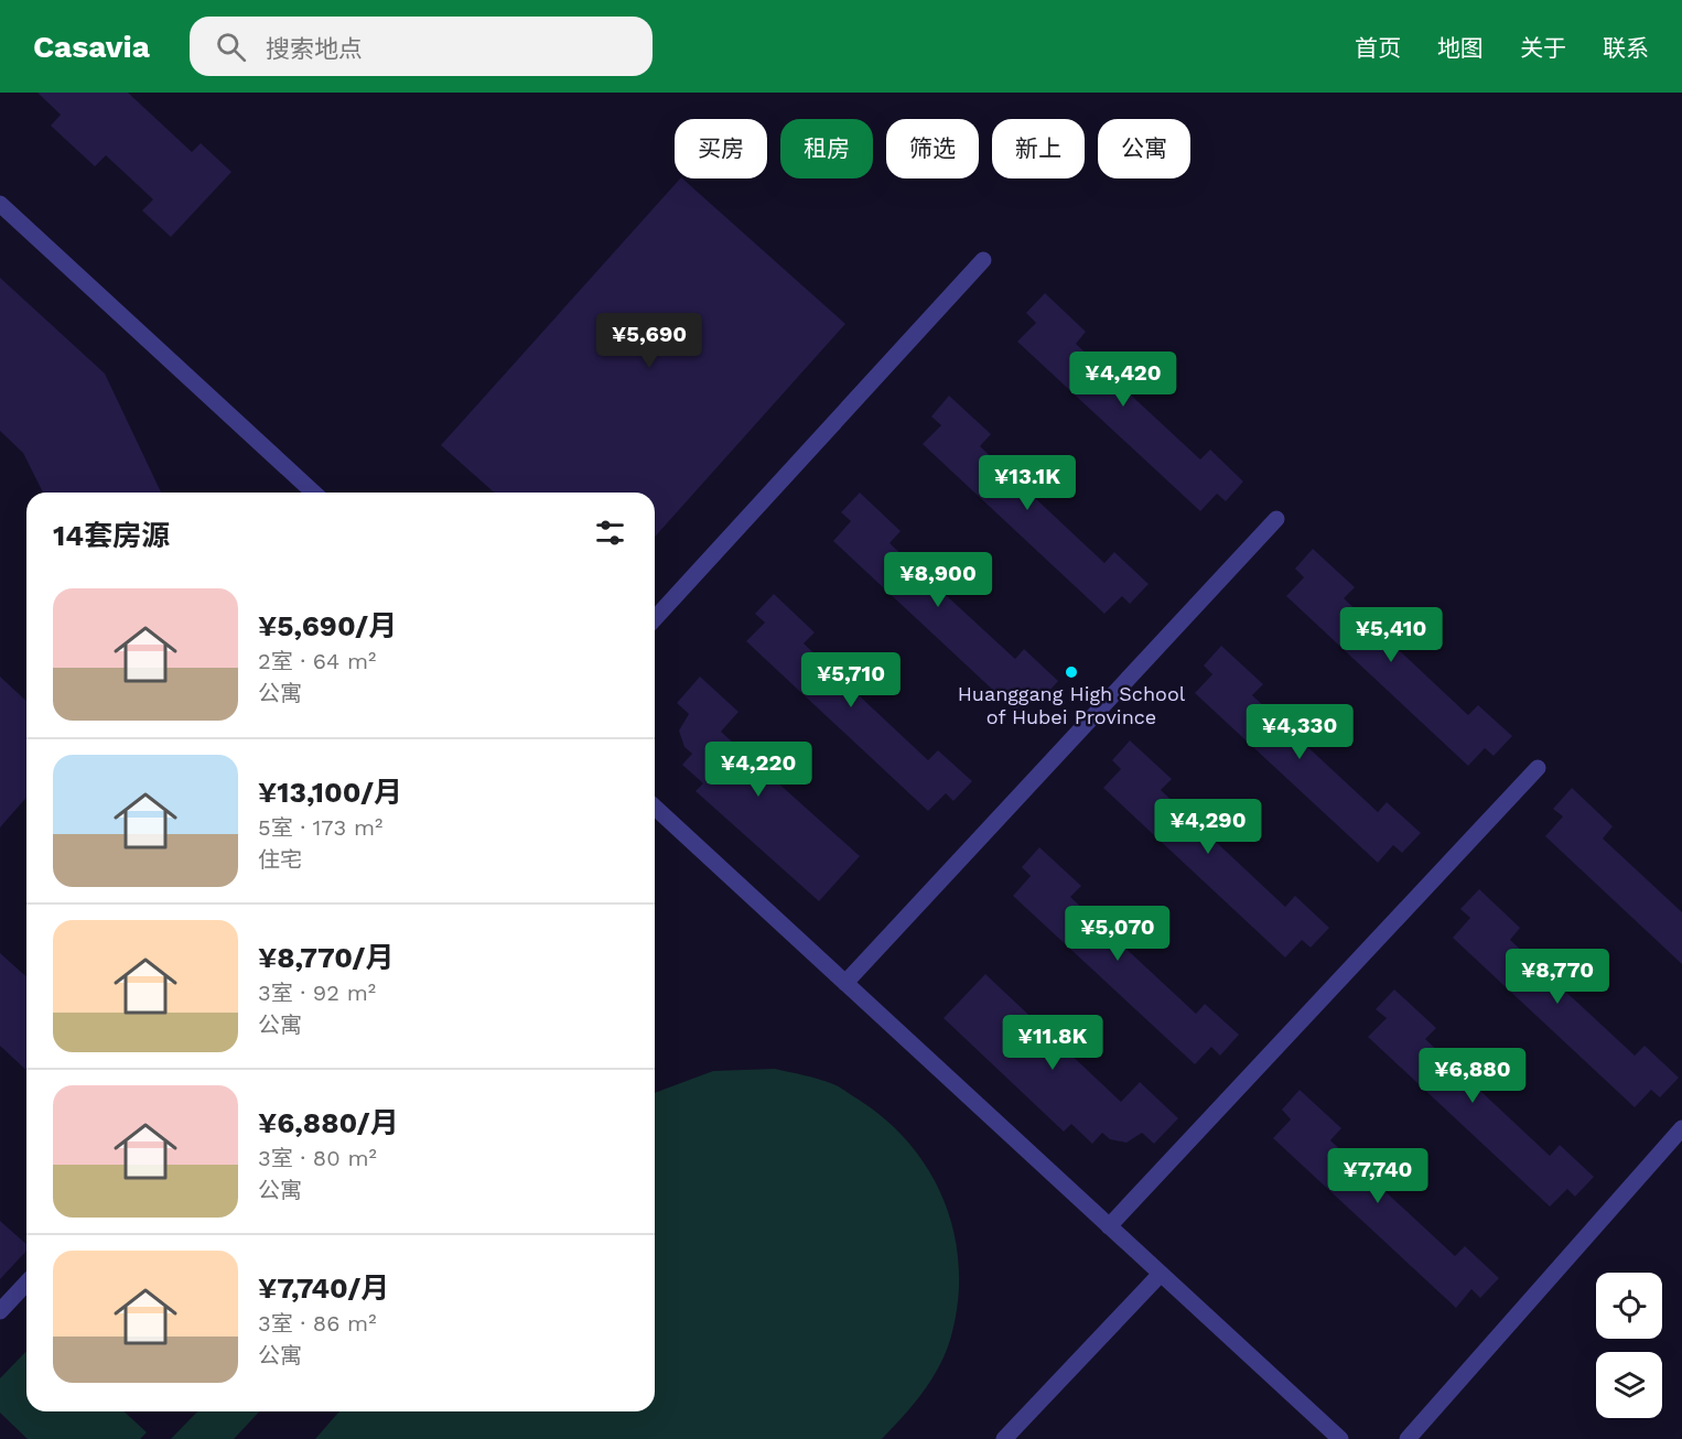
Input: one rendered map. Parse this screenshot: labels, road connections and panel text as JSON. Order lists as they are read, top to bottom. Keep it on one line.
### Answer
{"places":["Huanggang High School of Hubei Province"],"page":{"header":"Casavia","search":"搜索地点","nav":["首页","地图","关于","联系"],"chip":["买房","租房","筛选","新上","公寓"],"price":["¥5,690","¥4,420","¥13.1K","¥8,900","¥5,410","¥5,710","¥4,330","¥4,220","¥4,290","¥5,070","¥8,770","¥11.8K","¥6,880","¥7,740"],"heading":"14套房源","list":[{"name":"¥5,690/月","note":"2室 · 64 m² · 公寓"},{"name":"¥13,100/月","note":"5室 · 173 m² · 住宅"},{"name":"¥8,770/月","note":"3室 · 92 m² · 公寓"},{"name":"¥6,880/月","note":"3室 · 80 m² · 公寓"},{"name":"¥7,740/月","note":"3室 · 86 m² · 公寓"}]}}
